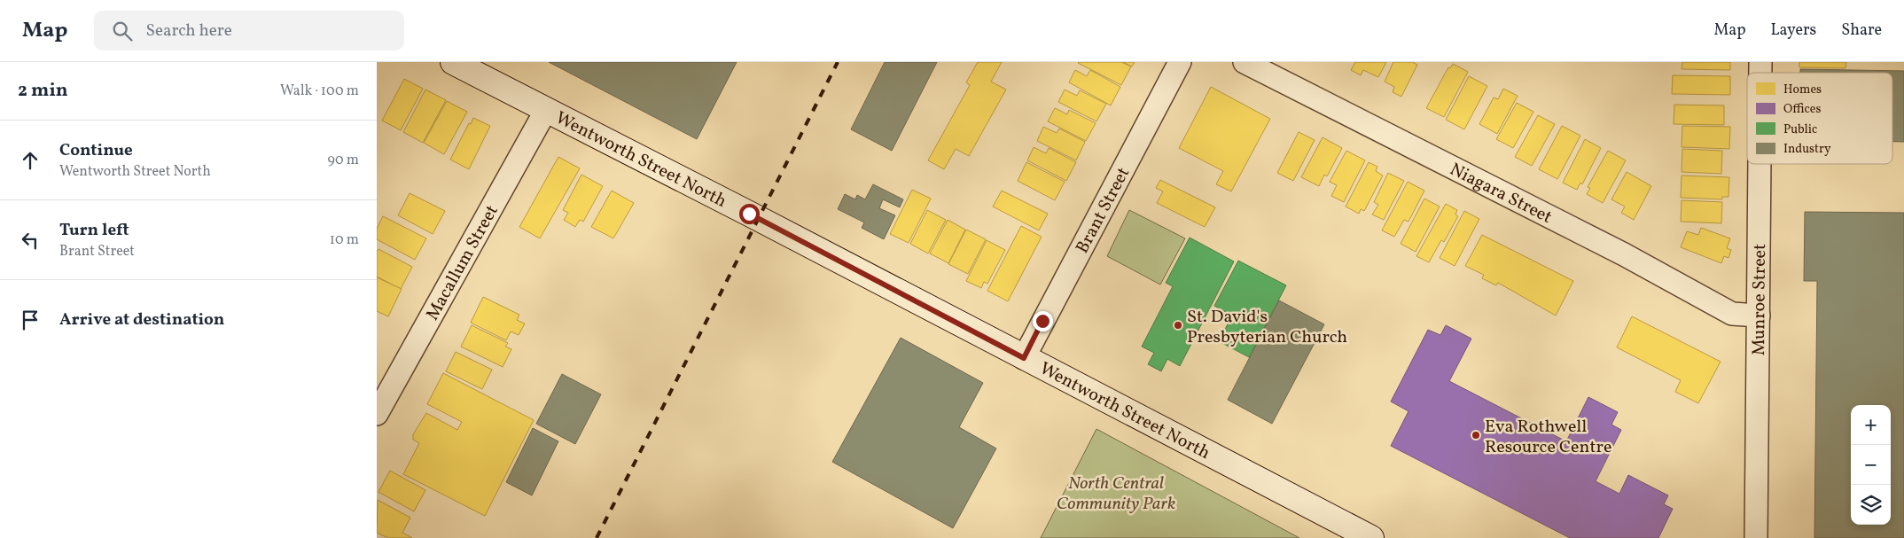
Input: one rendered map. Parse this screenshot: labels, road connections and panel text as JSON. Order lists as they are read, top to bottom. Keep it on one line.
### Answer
{"streets":{"main road":["Wentworth Street North"],"street":["Niagara Street","Brant Street","Macallum Street","Munroe Street"]},"crossings":[["Wentworth Street North","Brant Street"],["Wentworth Street North","Macallum Street"],["Niagara Street","Munroe Street"]],"parks":["North Central Community Park"],"places":["St. David's Presbyterian Church","Eva Rothwell Resource Centre"],"legend":["Homes","Offices","Public","Industry"],"page":{"header":"Map","search":"Search here","nav":["Map","Layers","Share"],"heading":["2 min","Walk · 100 m"],"list":[["Continue","Wentworth Street North","90 m"],["Turn left","Brant Street","10 m"],"Arrive at destination"],"map_buttons":["+","−"]}}
